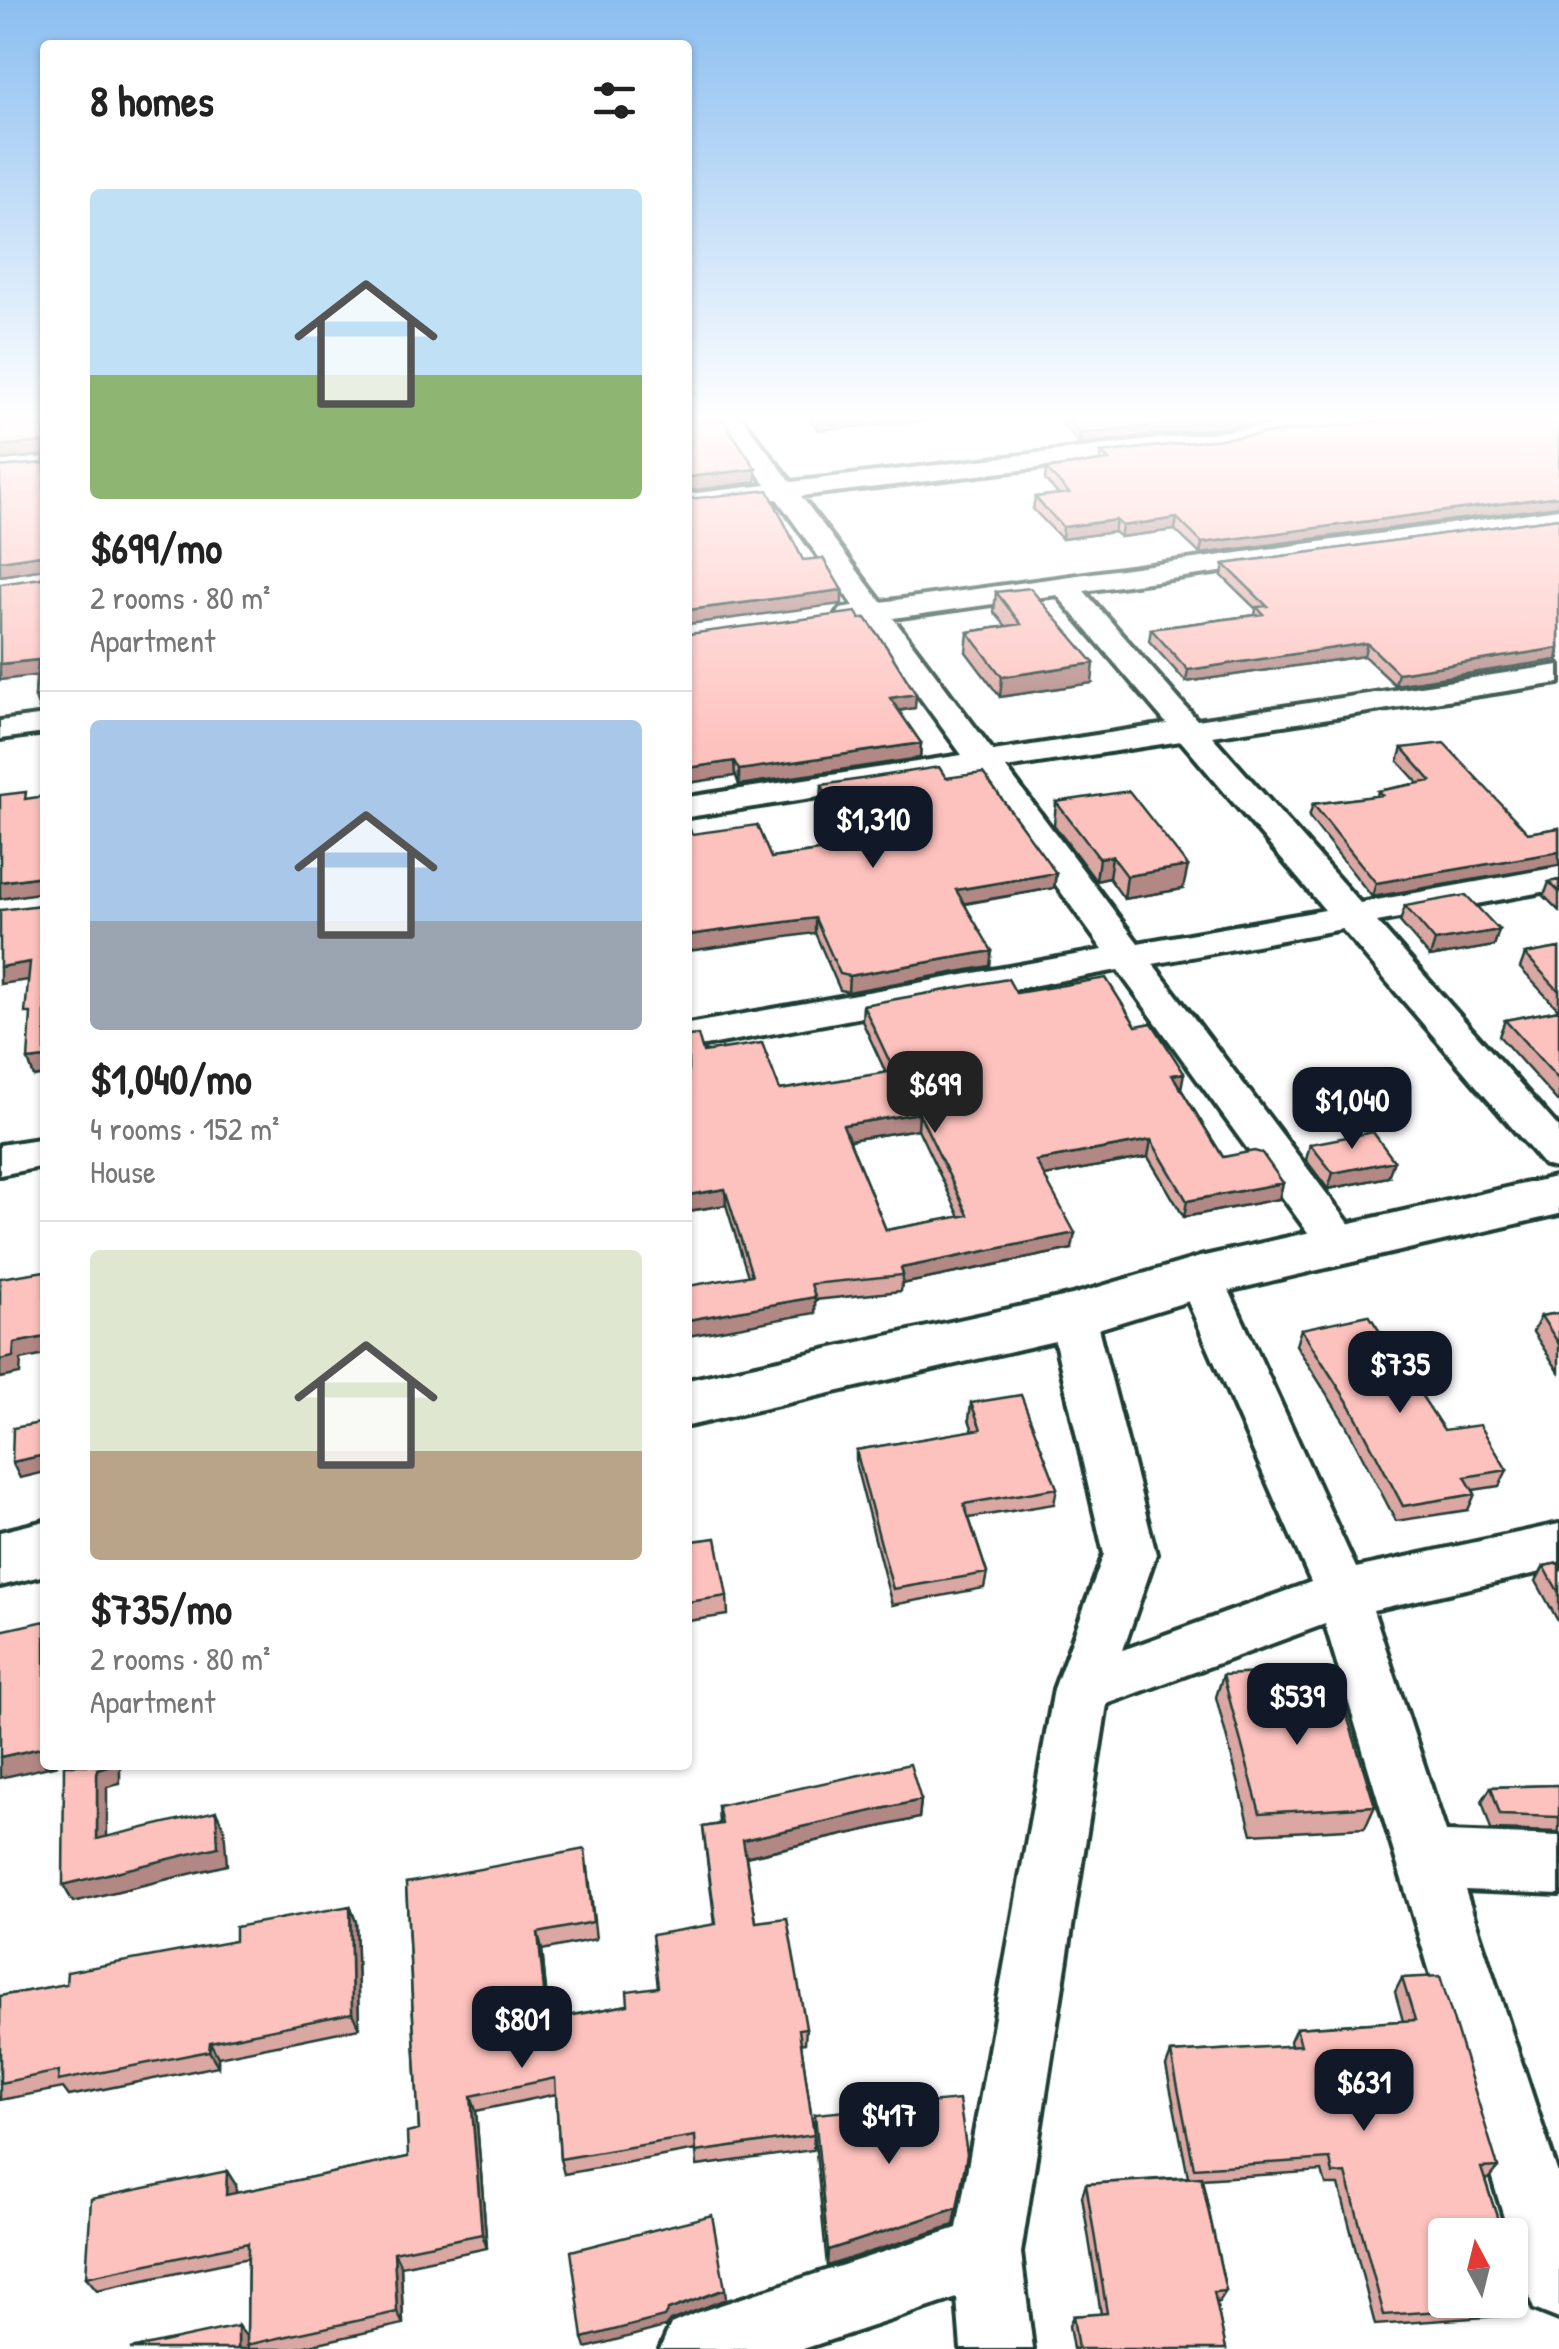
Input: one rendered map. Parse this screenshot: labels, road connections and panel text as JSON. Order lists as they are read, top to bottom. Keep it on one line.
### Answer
{"north":"top","page":{"heading":"8 homes","list":[{"name":"$699/mo","note":"2 rooms · 80 m² · Apartment"},{"name":"$1,040/mo","note":"4 rooms · 152 m² · House"},{"name":"$735/mo","note":"2 rooms · 80 m² · Apartment"}],"price":["$1,310","$699","$1,040","$735","$539","$801","$631","$417"]}}
